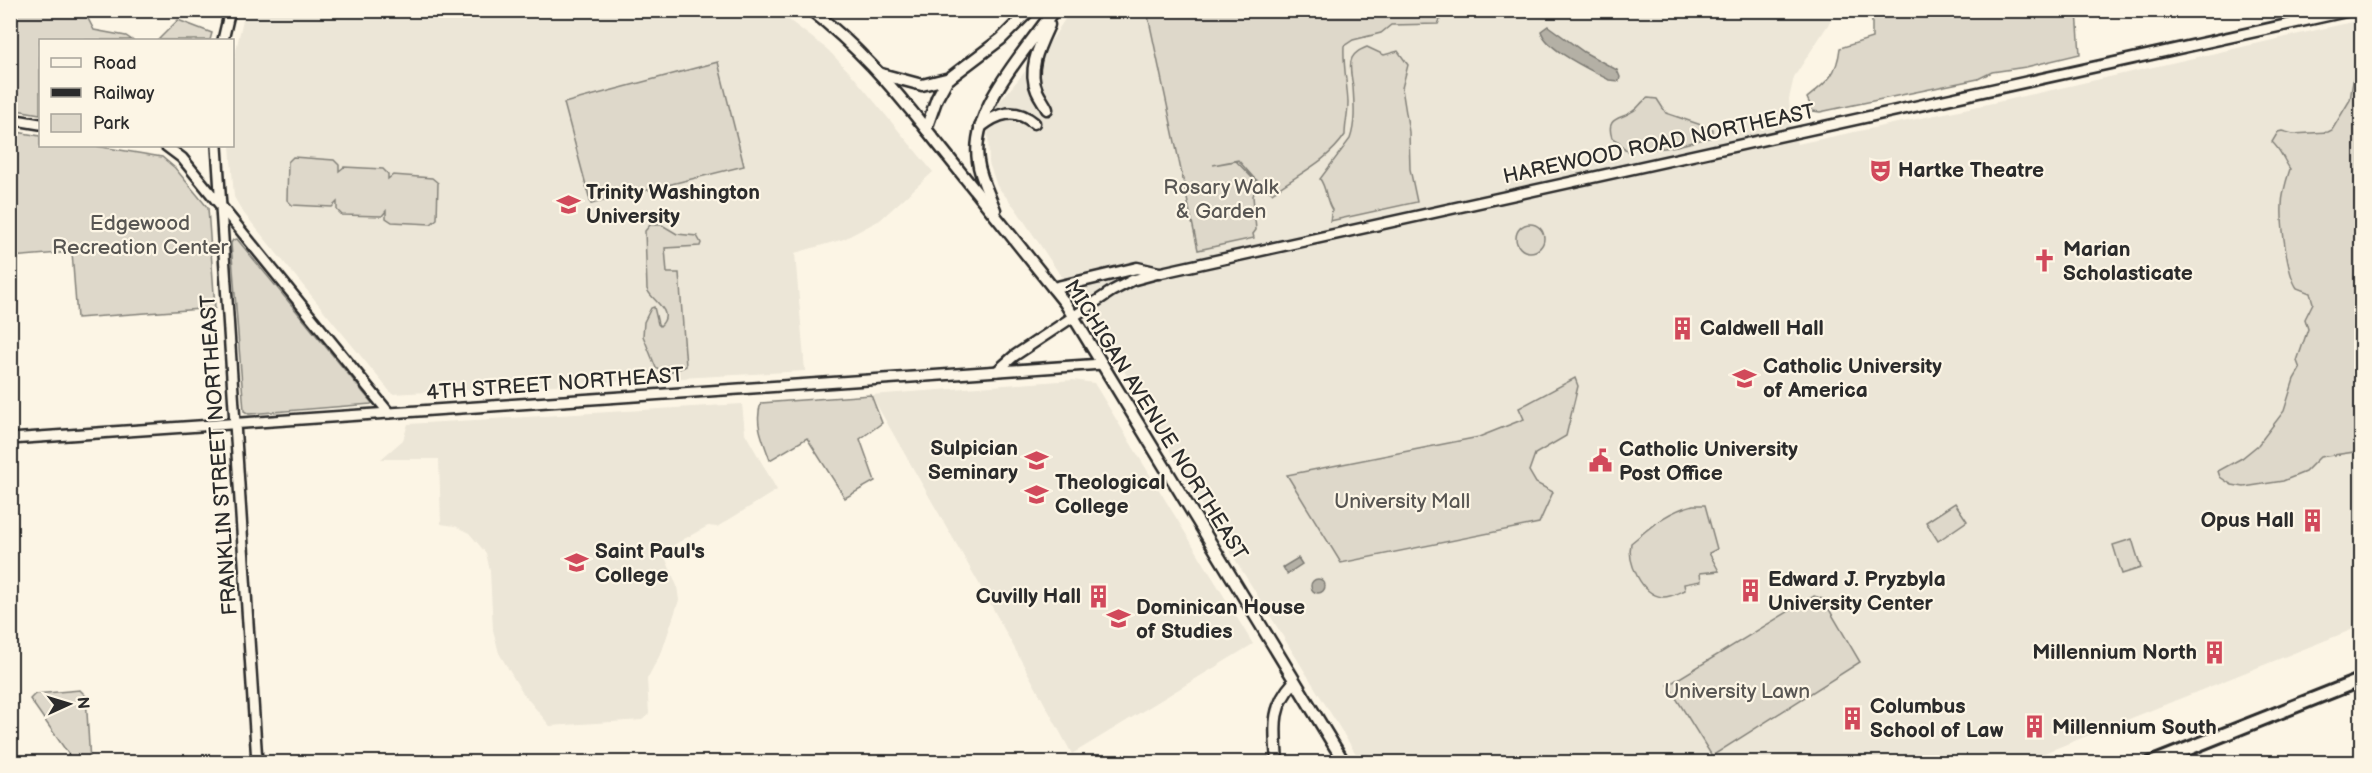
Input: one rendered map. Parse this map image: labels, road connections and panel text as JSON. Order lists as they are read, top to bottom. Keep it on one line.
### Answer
{"streets":{"main road":["MICHIGAN AVENUE NORTHEAST"],"street":["HAREWOOD ROAD NORTHEAST","4TH STREET NORTHEAST","FRANKLIN STREET NORTHEAST"]},"crossings":[["HAREWOOD ROAD NORTHEAST","4TH STREET NORTHEAST"],["HAREWOOD ROAD NORTHEAST","MICHIGAN AVENUE NORTHEAST"],["4TH STREET NORTHEAST","MICHIGAN AVENUE NORTHEAST"],["4TH STREET NORTHEAST","FRANKLIN STREET NORTHEAST"]],"parks":["Rosary Walk & Garden","Edgewood Recreation Center","University Mall","University Lawn"],"places":{"theatre":["Hartke Theatre"],"school or university":["Trinity Washington University","Catholic University of America","Sulpician Seminary","Theological College","Saint Paul's College","Dominican House of Studies"],"church":["Marian Scholasticate"],"building":["Caldwell Hall","Opus Hall","Edward J. Pryzbyla University Center","Cuvilly Hall","Millennium North","Columbus School of Law","Millennium South"],"public building":["Catholic University Post Office"]},"legend":["Road","Railway","Park"],"north":"right"}
